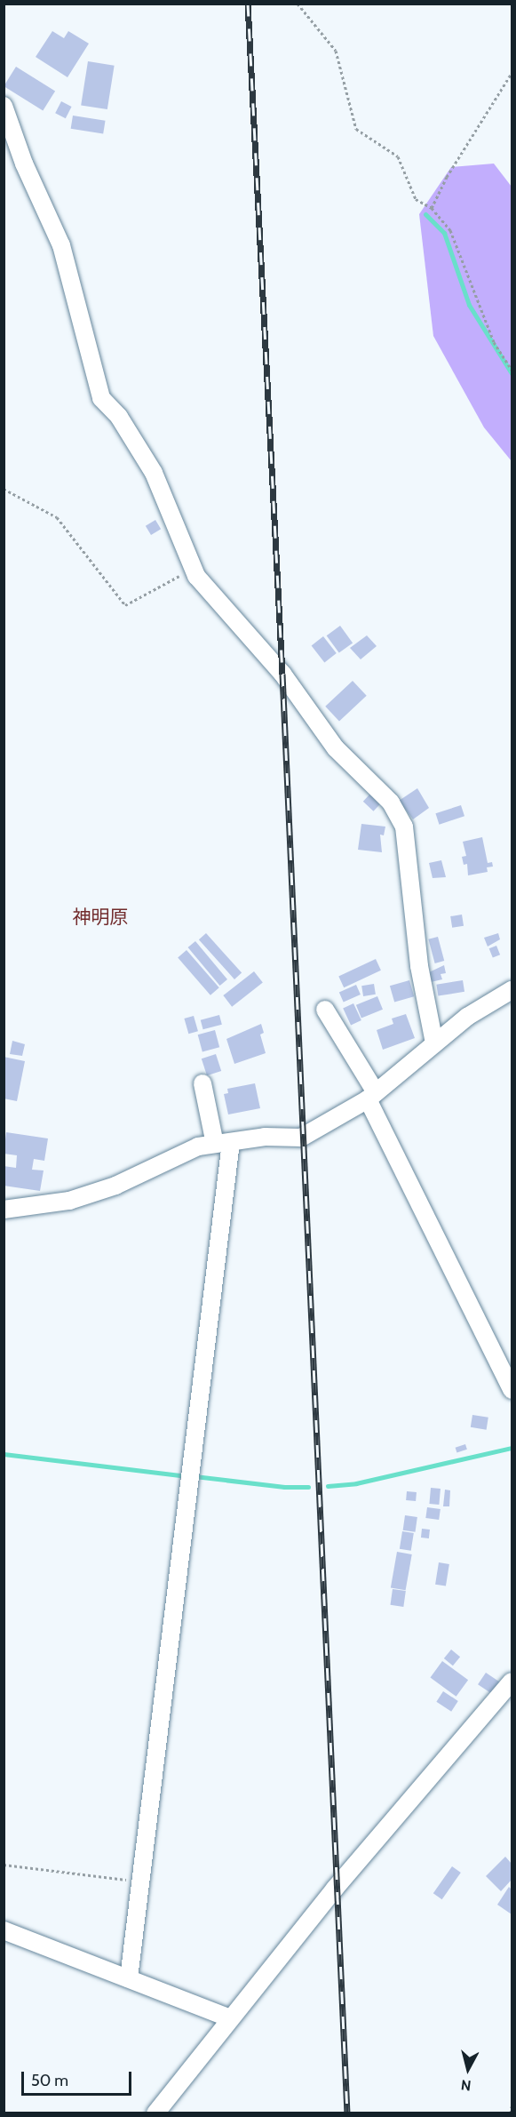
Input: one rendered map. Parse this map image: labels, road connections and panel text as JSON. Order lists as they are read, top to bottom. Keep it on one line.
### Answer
{"districts":["神明原"],"scale_bar":"50 m","north":"bottom"}
